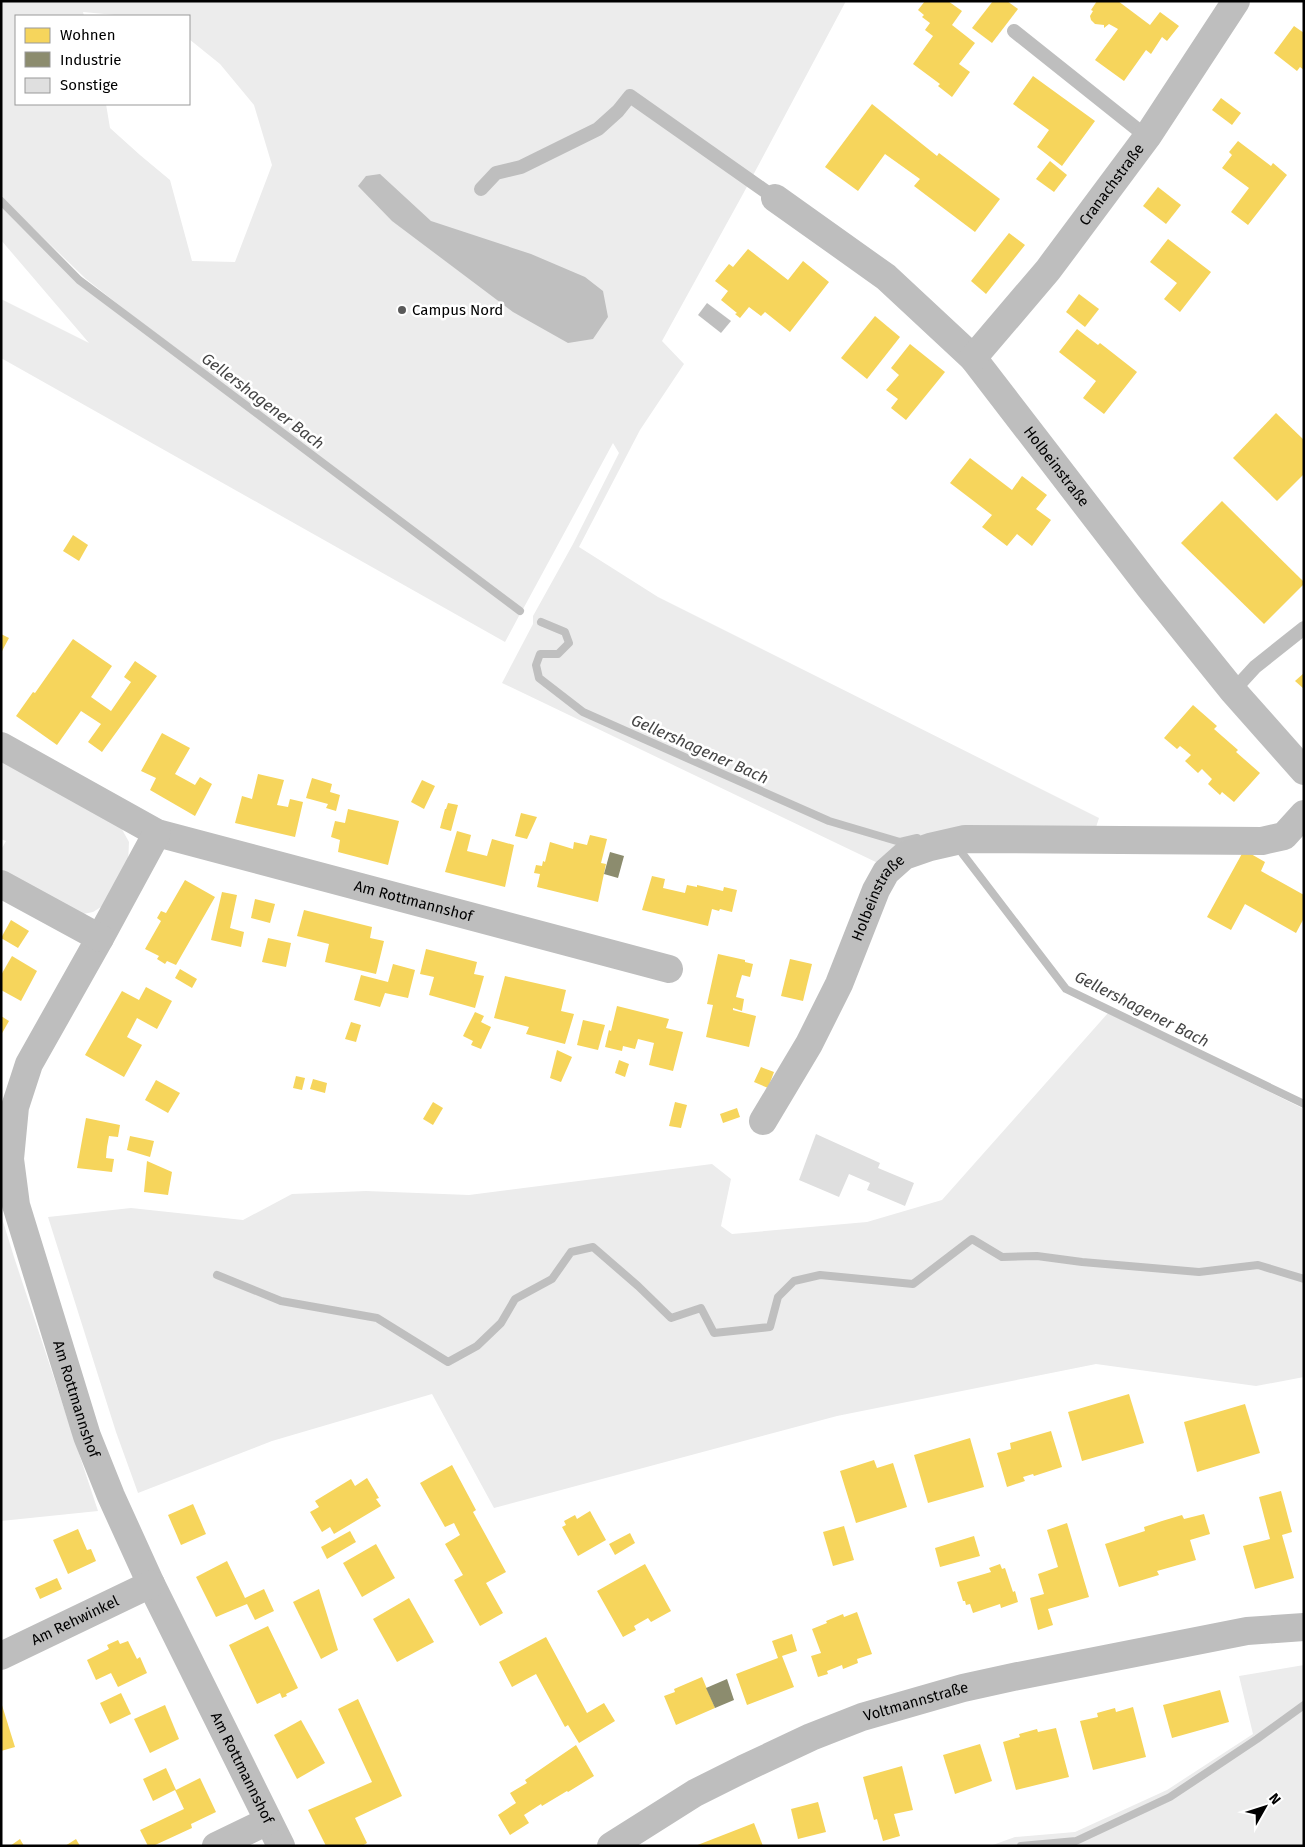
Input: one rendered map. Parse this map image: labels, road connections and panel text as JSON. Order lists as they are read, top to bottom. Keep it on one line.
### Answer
{"streets":{"street":["Cranachstraße","Holbeinstraße","Am Rottmannshof","Am Rehwinkel","Voltmannstraße"]},"crossings":[["Cranachstraße","Holbeinstraße"],["Am Rottmannshof","Am Rehwinkel"]],"water":["Gellershagener Bach"],"places":["Campus Nord"],"legend":["Wohnen","Industrie","Sonstige"],"north":"top right"}
